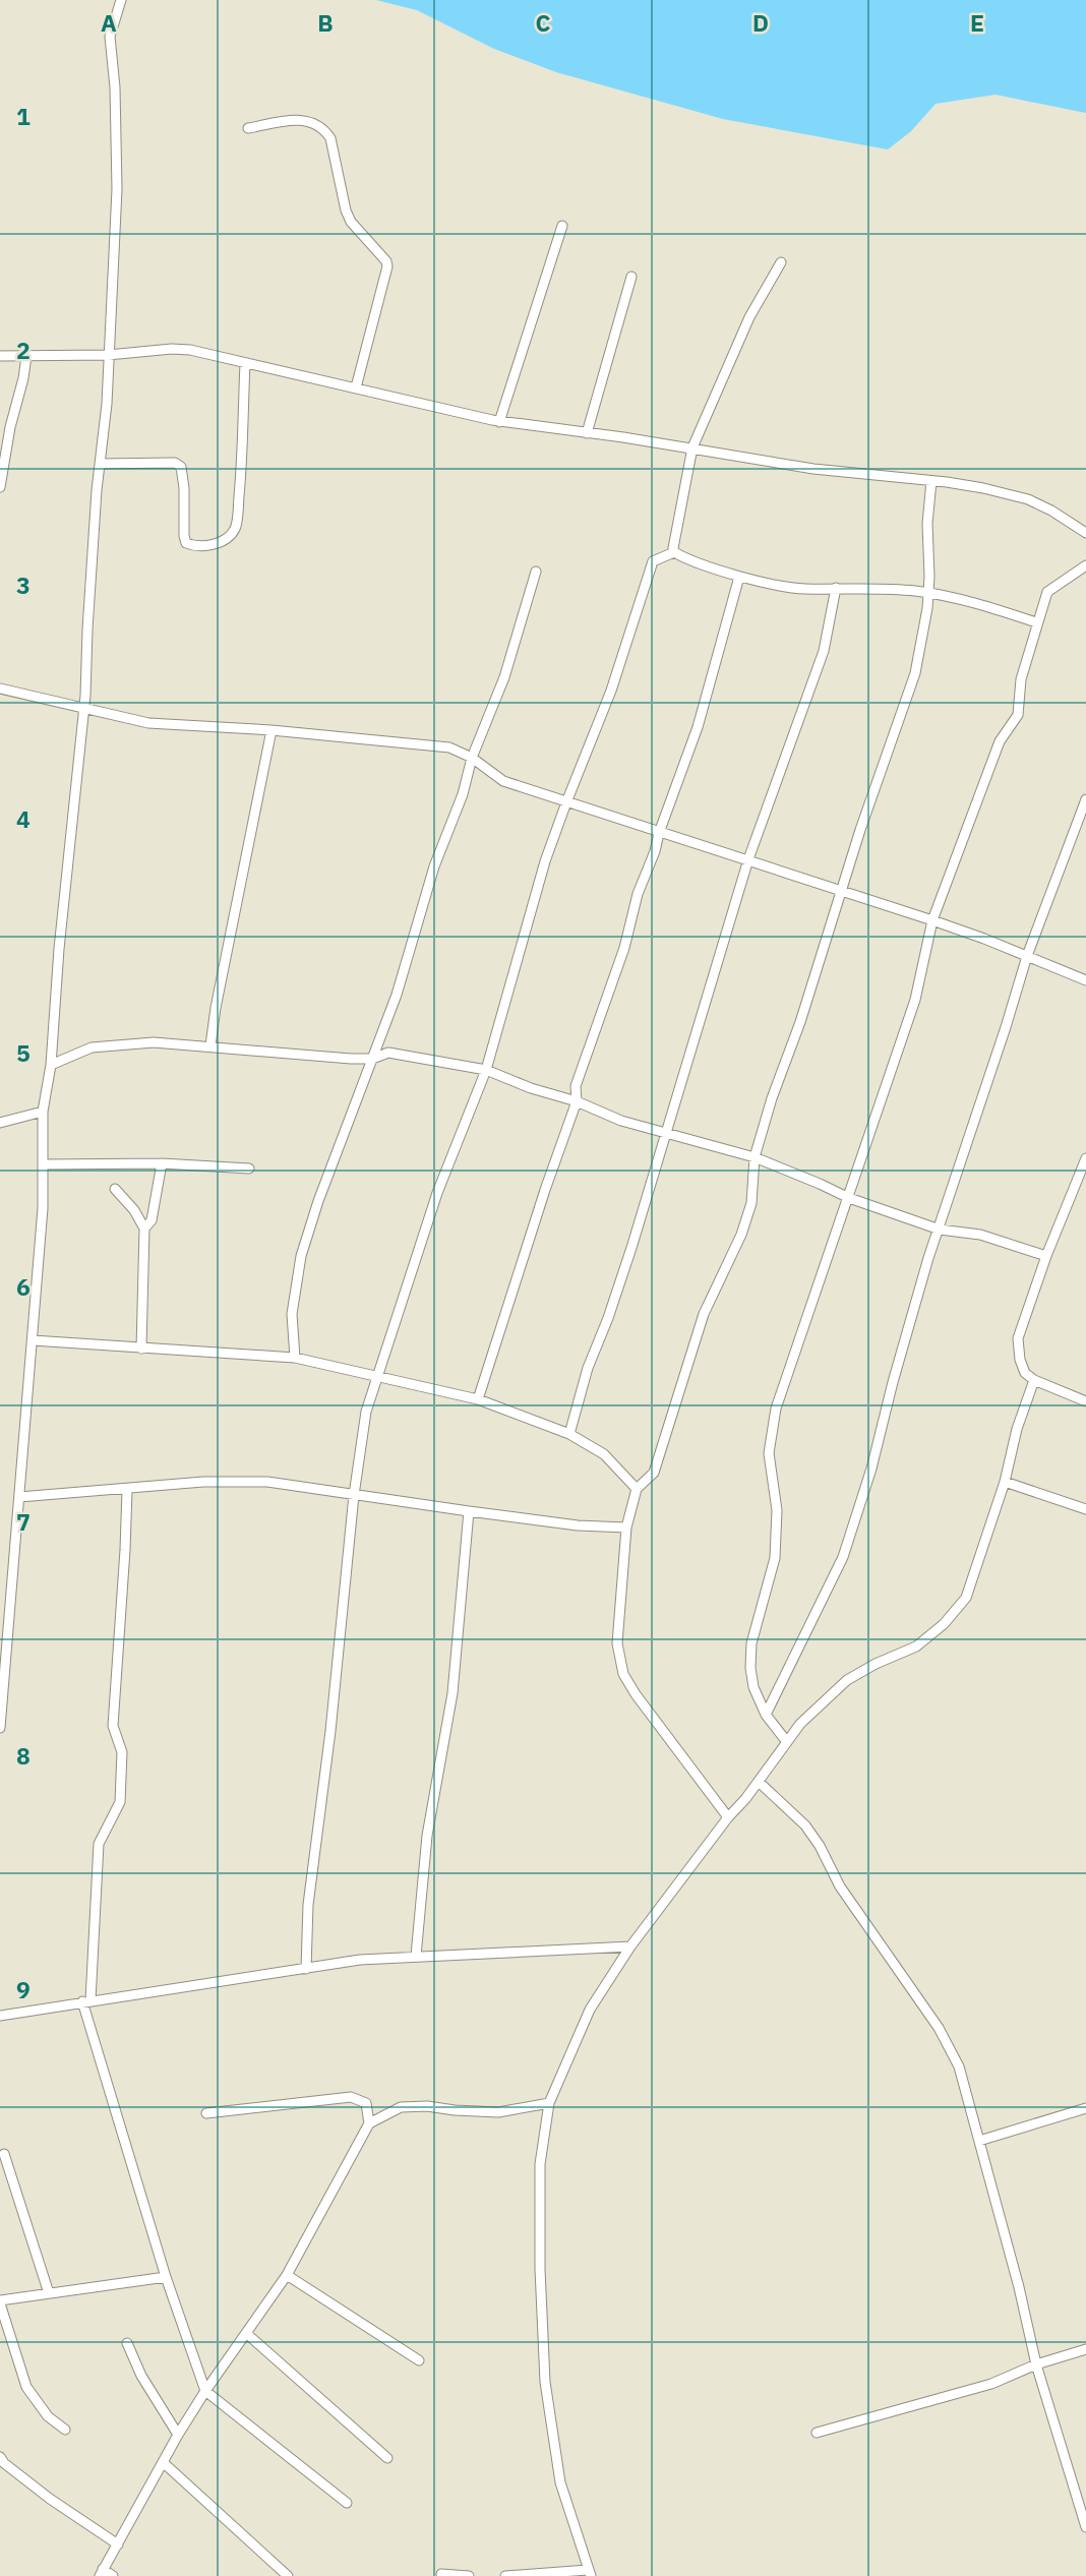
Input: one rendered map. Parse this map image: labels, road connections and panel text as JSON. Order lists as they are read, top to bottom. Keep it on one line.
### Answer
{"grid":{"columns":["A","B","C","D","E"],"rows":["1","2","3","4","5","6","7","8","9"]}}
